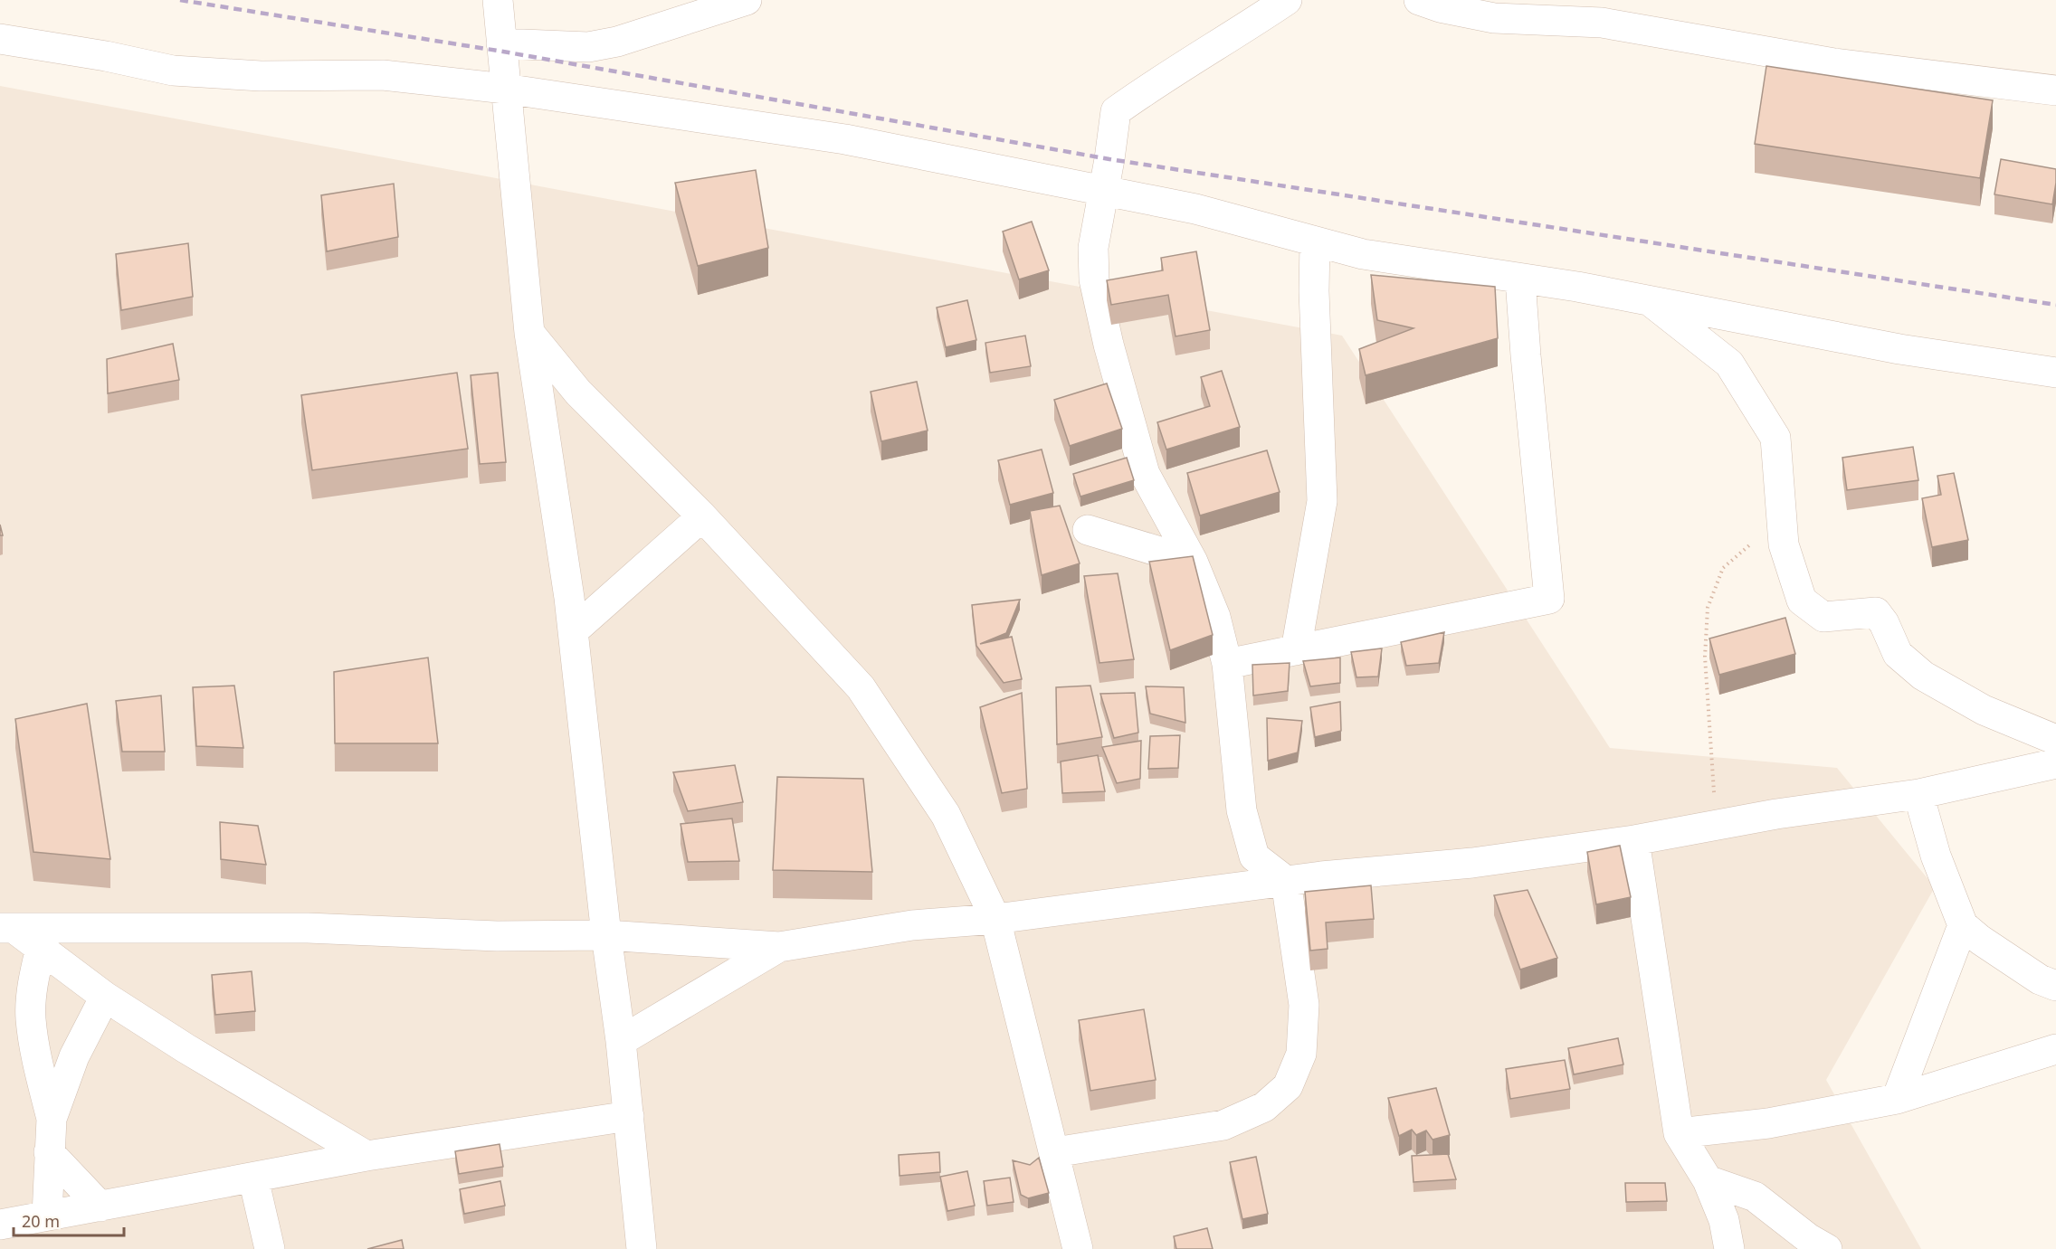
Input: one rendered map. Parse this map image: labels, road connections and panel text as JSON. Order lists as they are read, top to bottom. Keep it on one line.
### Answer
{"scale_bar":"20 m"}
